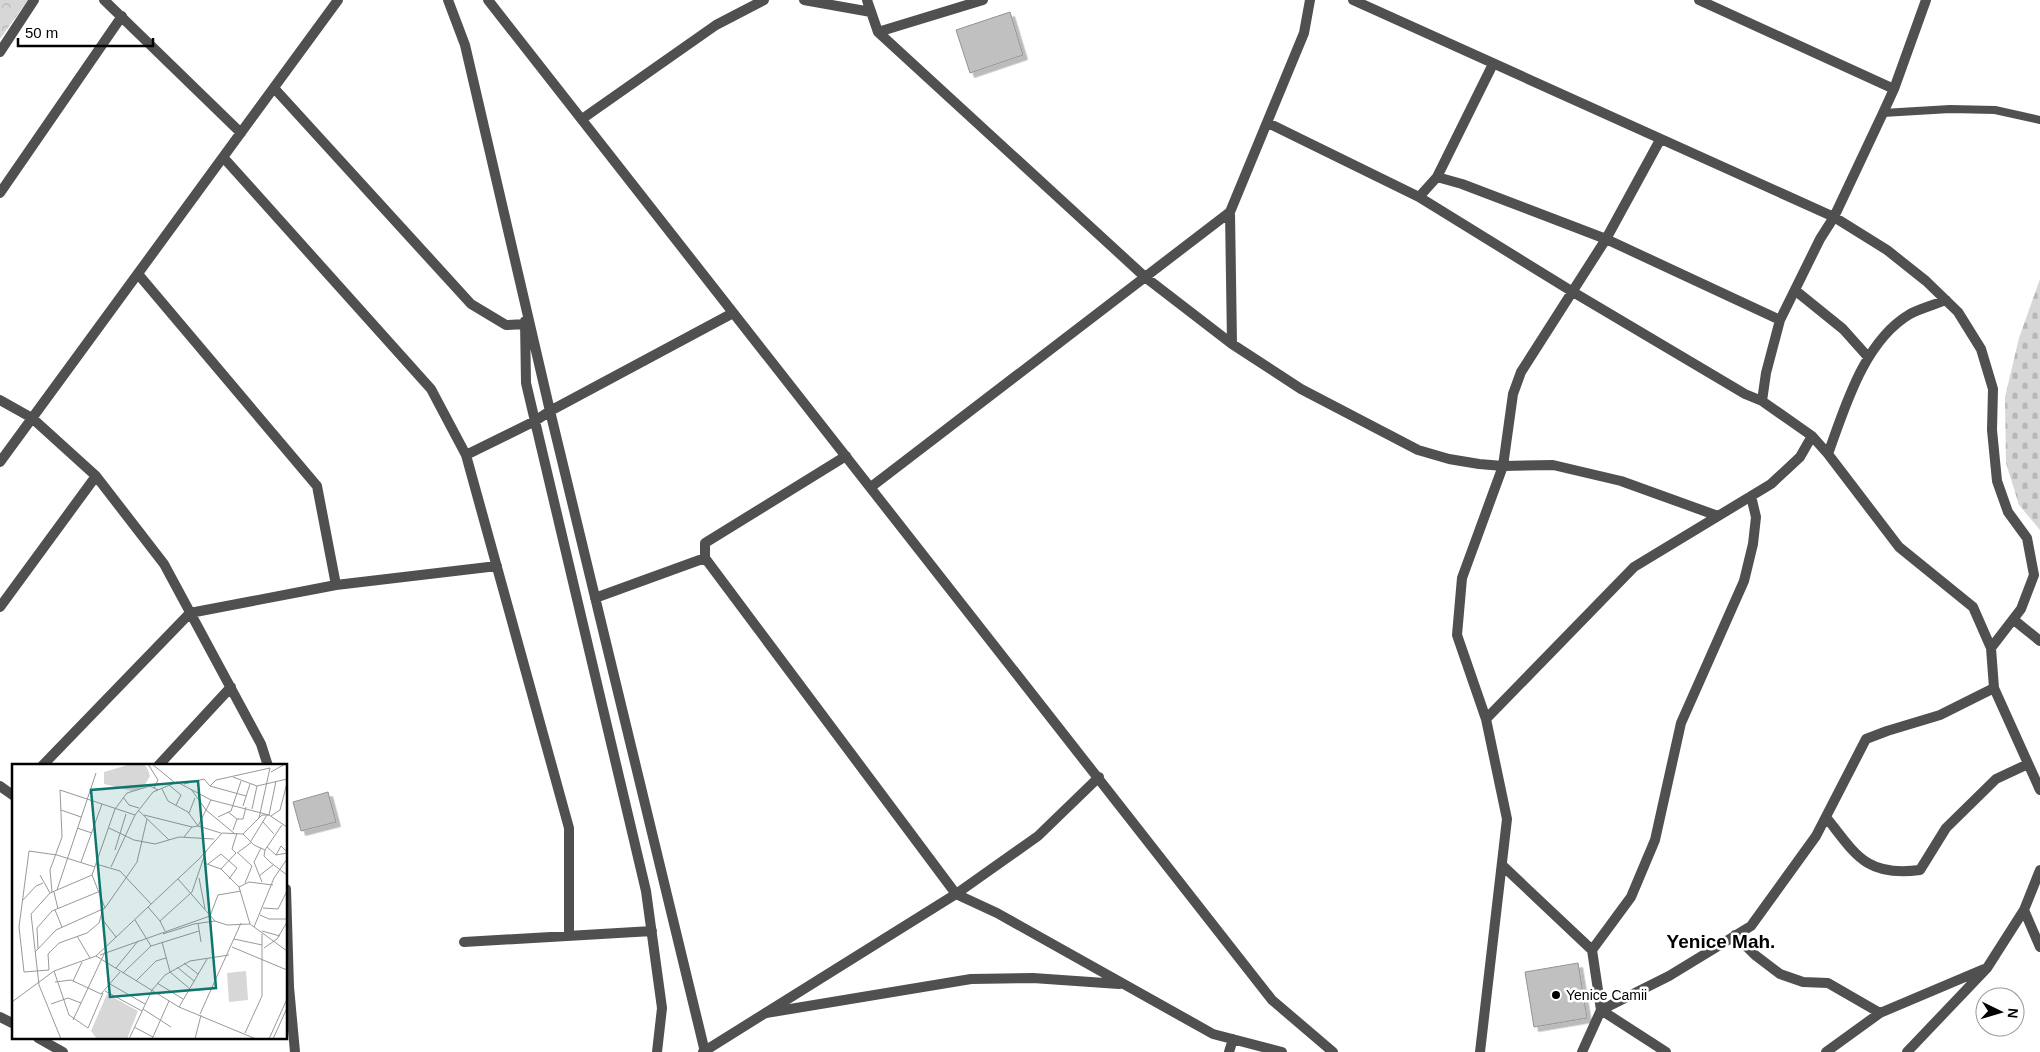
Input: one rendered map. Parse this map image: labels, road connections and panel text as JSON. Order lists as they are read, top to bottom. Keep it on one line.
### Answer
{"districts":["Yenice Mah."],"places":["Yenice Camii"],"scale_bar":"50 m","north":"right"}
